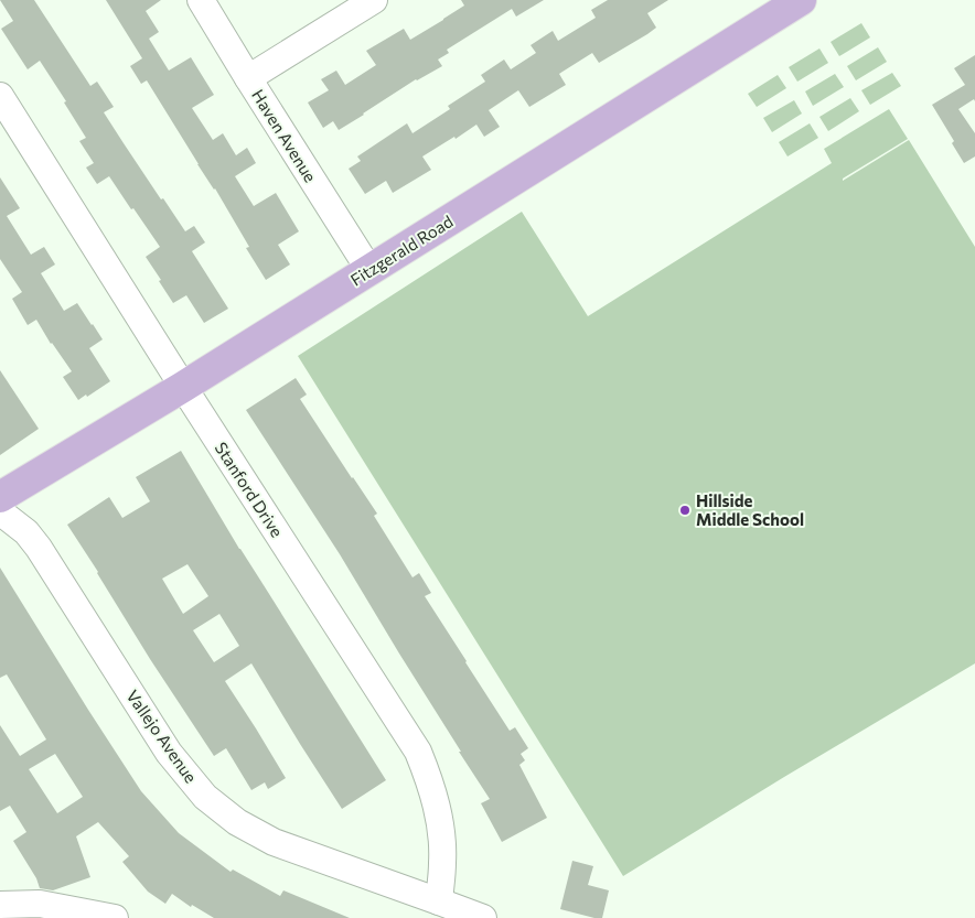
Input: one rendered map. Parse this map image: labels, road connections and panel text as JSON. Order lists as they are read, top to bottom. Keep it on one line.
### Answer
{"streets":{"main road":["Fitzgerald Road"],"street":["Haven Avenue","Stanford Drive","Vallejo Avenue"]},"crossings":[["Haven Avenue","Fitzgerald Road"],["Fitzgerald Road","Stanford Drive"],["Stanford Drive","Vallejo Avenue"]],"places":["Hillside Middle School"]}
